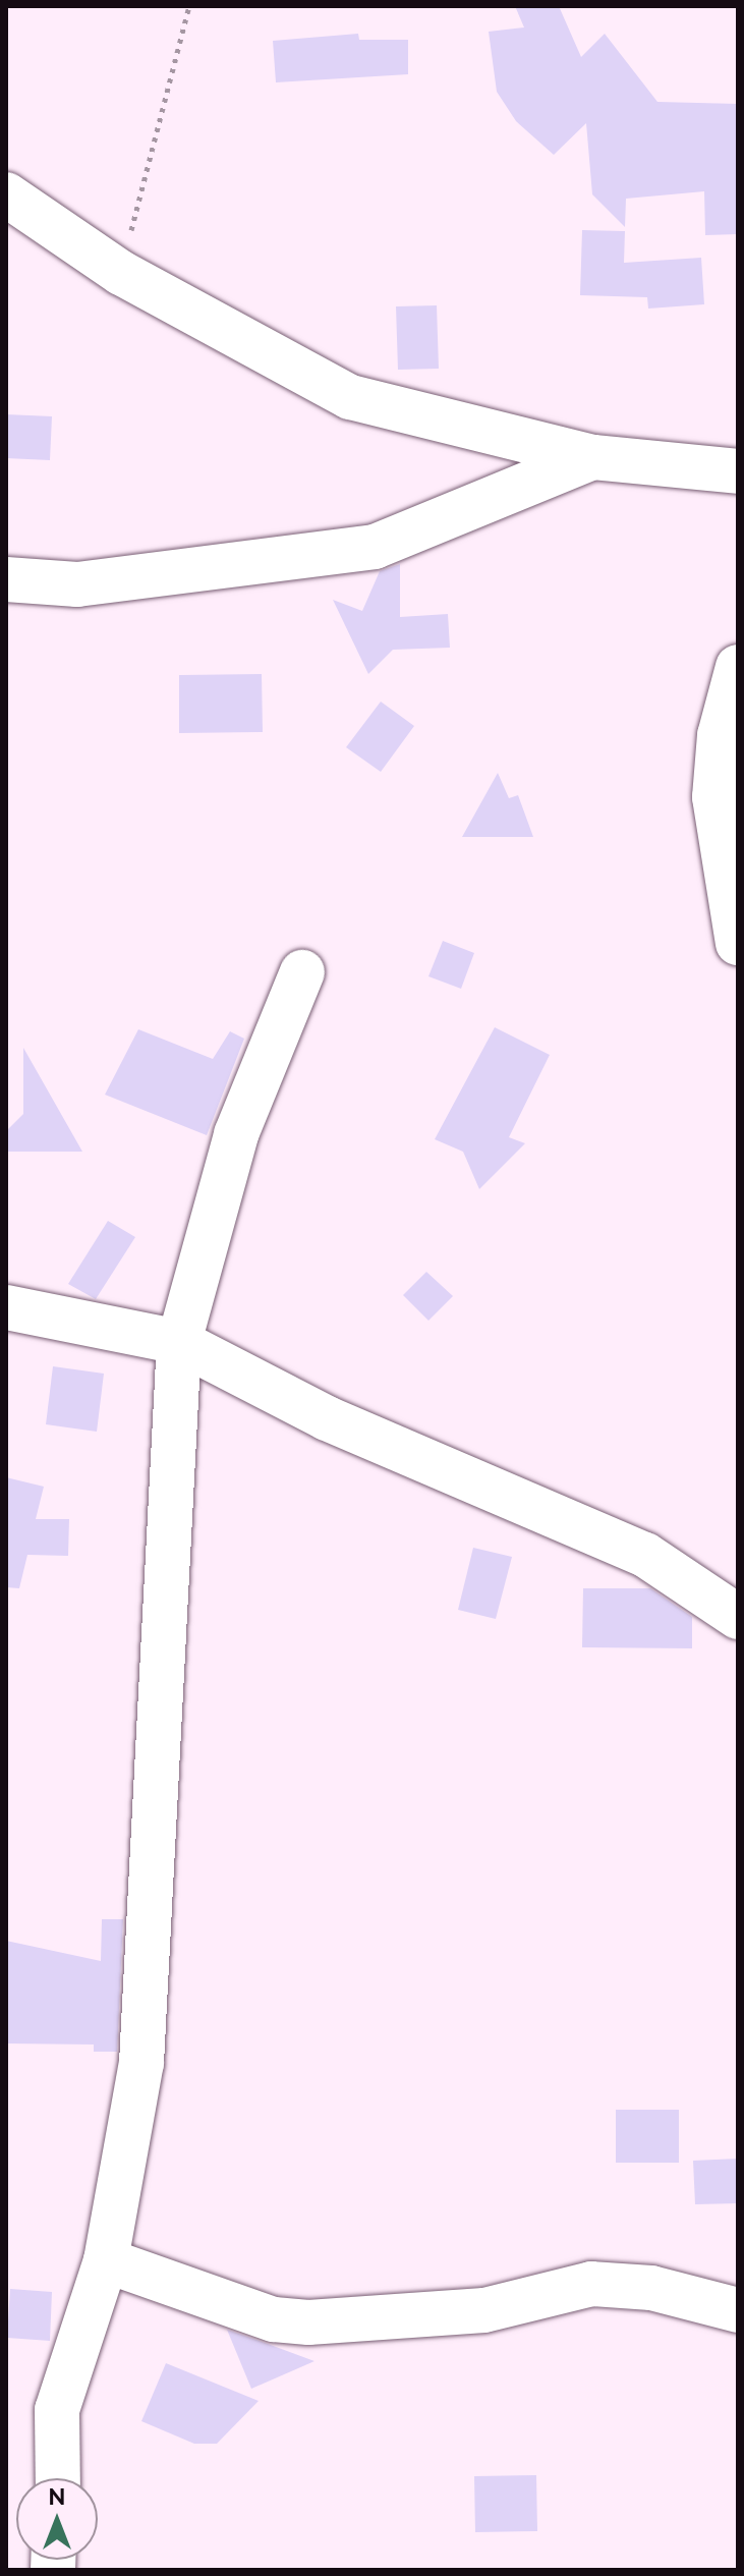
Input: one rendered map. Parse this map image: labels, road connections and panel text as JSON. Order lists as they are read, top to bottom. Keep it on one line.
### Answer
{"north":"top"}
